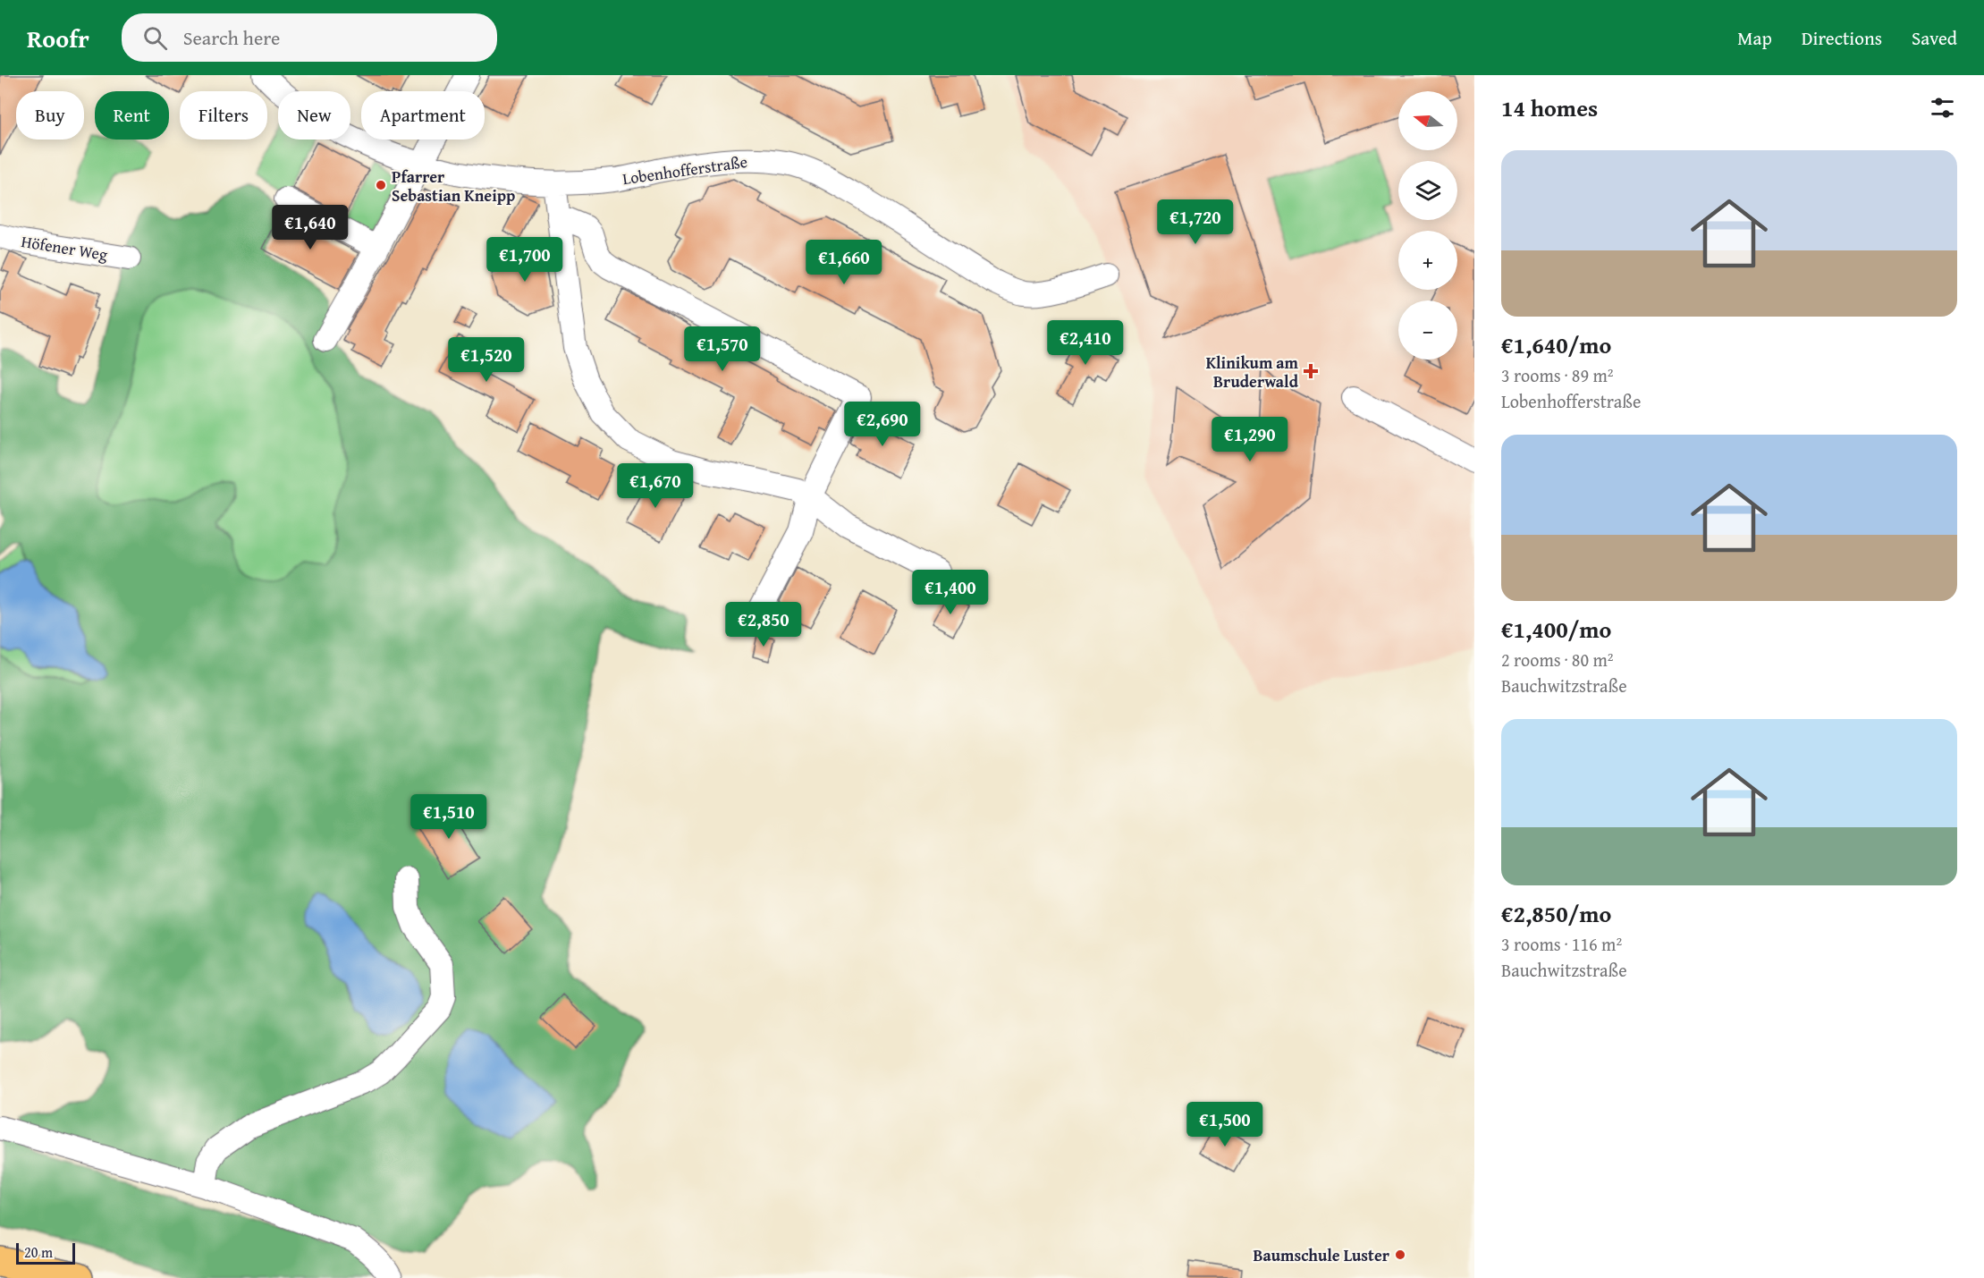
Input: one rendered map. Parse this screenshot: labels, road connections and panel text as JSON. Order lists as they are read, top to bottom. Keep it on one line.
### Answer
{"streets":{"street":["Lobenhofferstraße","Höfener Weg"]},"places":{"other":["Pfarrer Sebastian Kneipp","Baumschule Luster"],"health":["Klinikum am Bruderwald"]},"scale_bar":"20 m","north":"left","page":{"header":"Roofr","search":"Search here","nav":["Map","Directions","Saved"],"heading":"14 homes","map_buttons":["+","−"],"chip":["Buy","Rent","Filters","New","Apartment"],"list":[{"name":"€1,640/mo","note":"3 rooms · 89 m² · Lobenhofferstraße"},{"name":"€1,400/mo","note":"2 rooms · 80 m² · Bauchwitzstraße"},{"name":"€2,850/mo","note":"3 rooms · 116 m² · Bauchwitzstraße"}],"price":["€1,720","€1,640","€1,700","€1,660","€2,410","€1,570","€1,520","€2,690","€1,290","€1,670","€1,400","€2,850","€1,510","€1,500"],"scale":"20 m"}}
